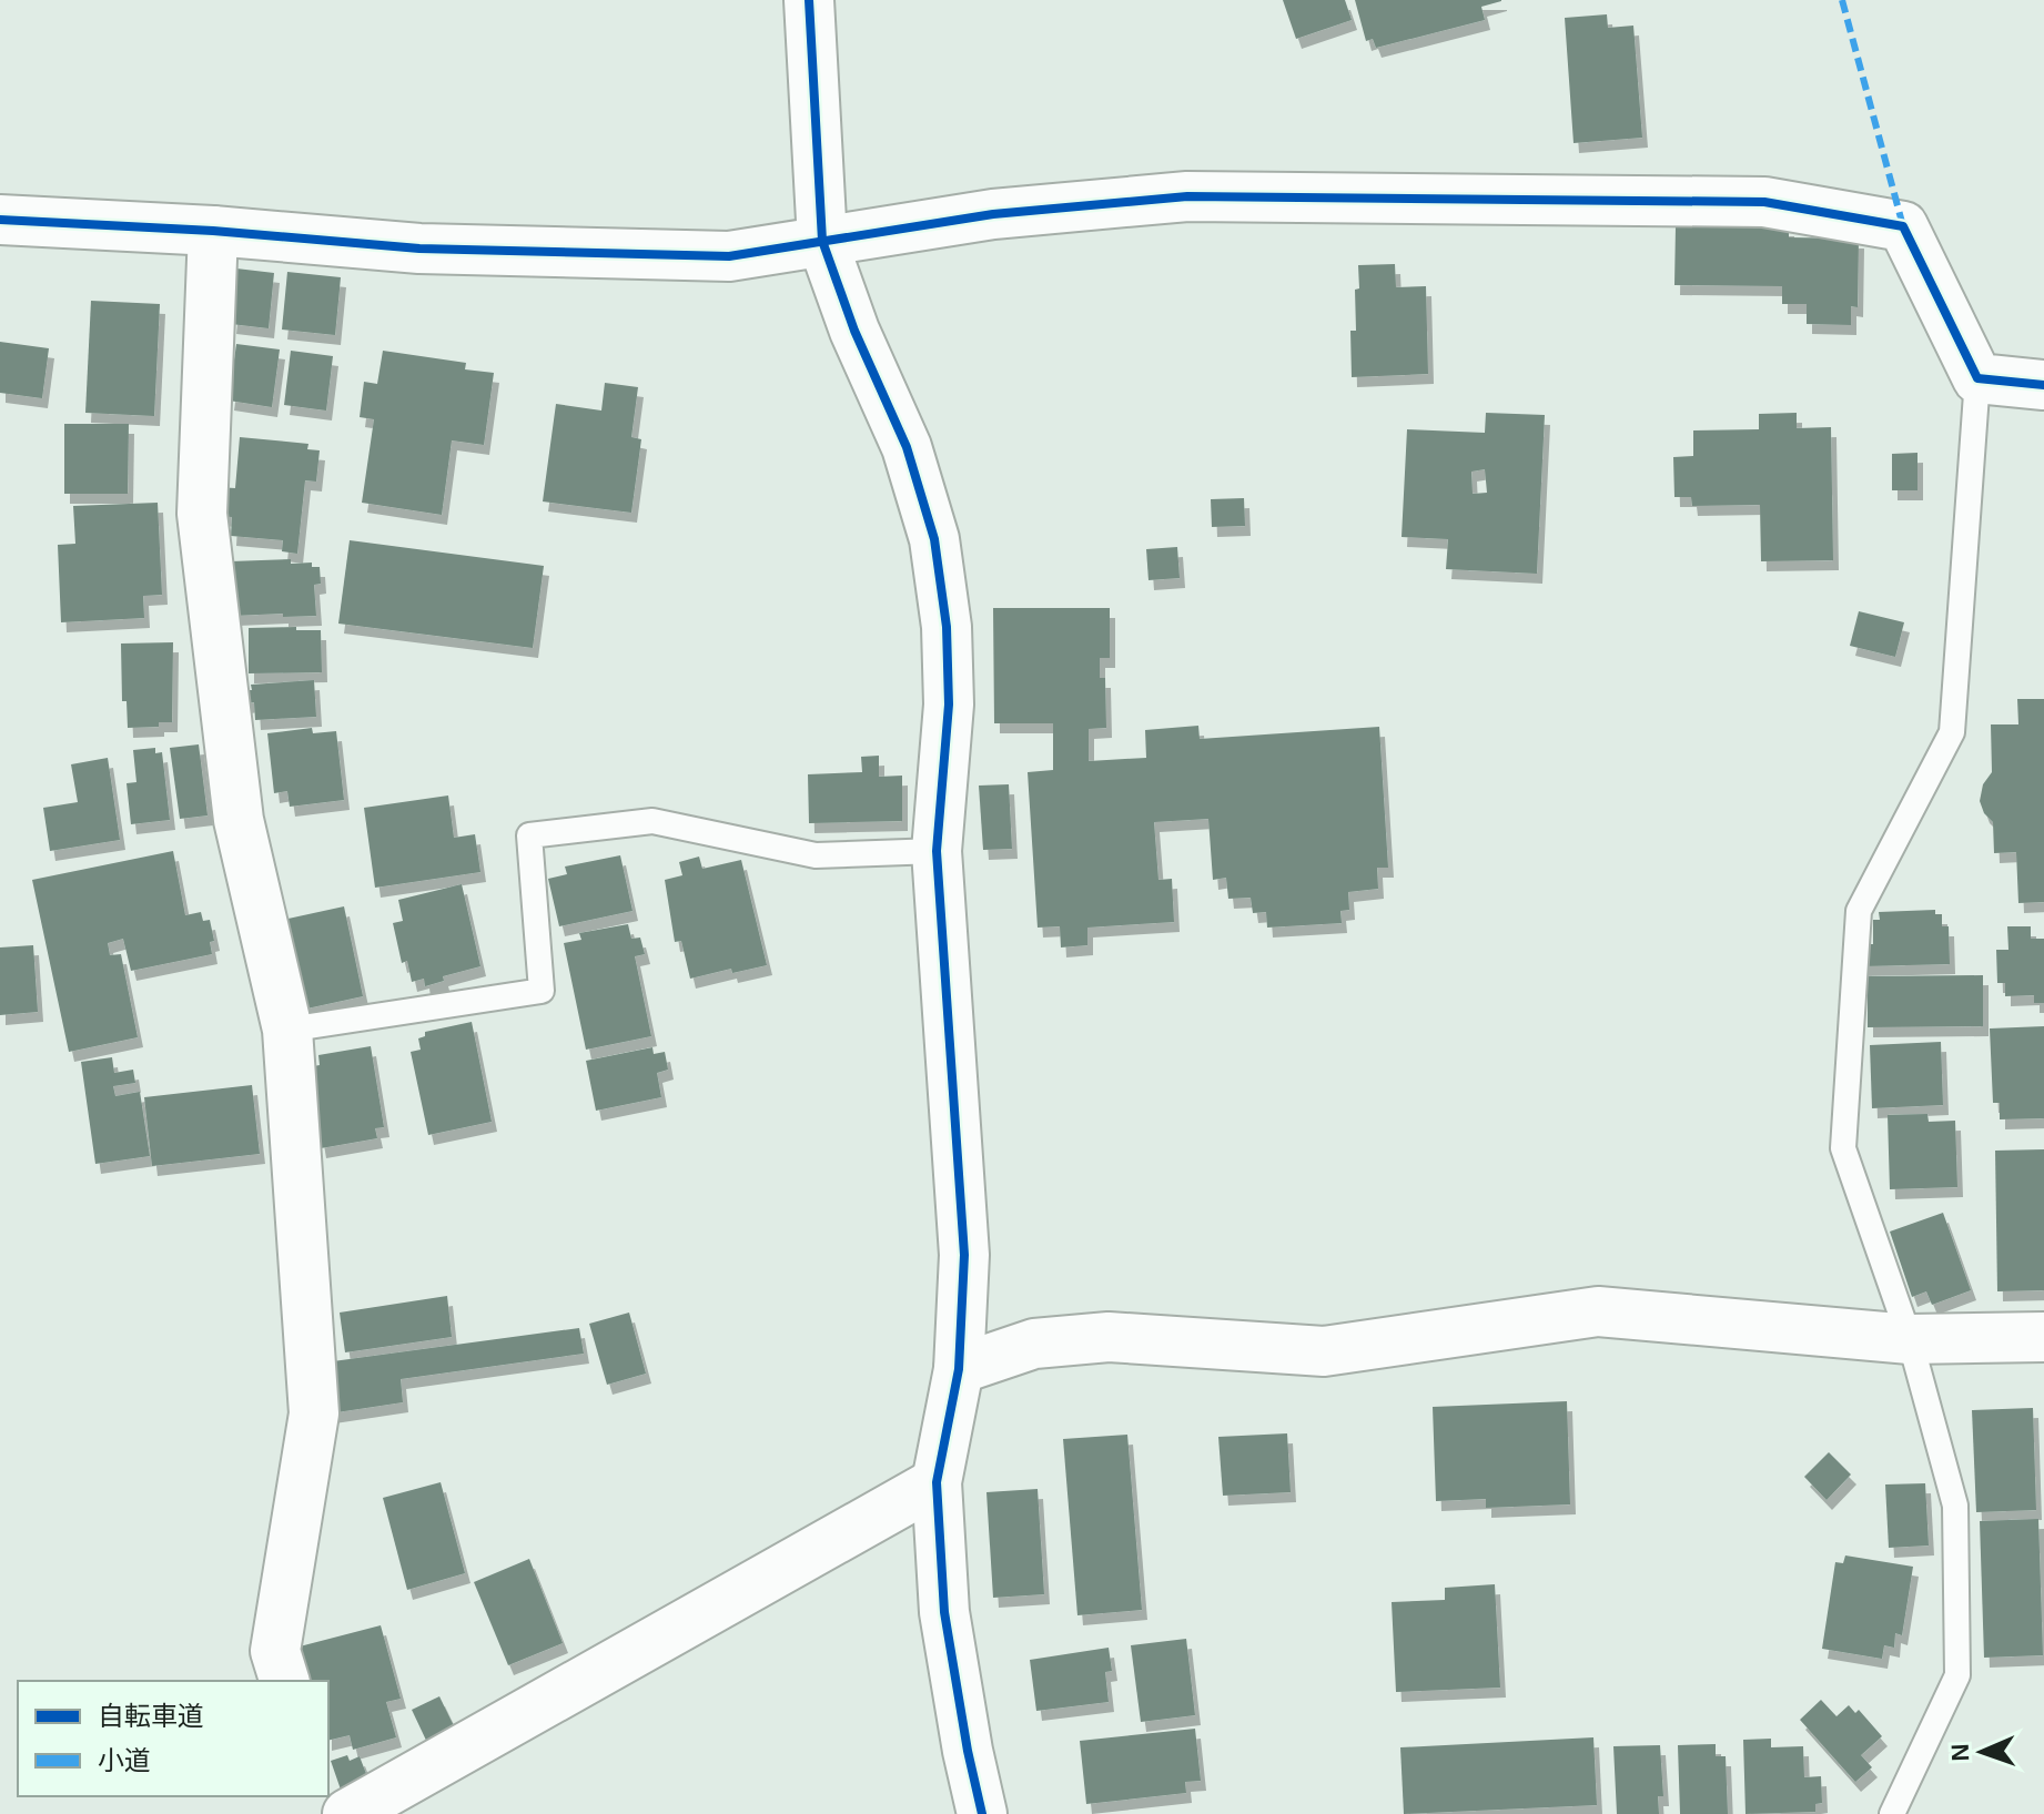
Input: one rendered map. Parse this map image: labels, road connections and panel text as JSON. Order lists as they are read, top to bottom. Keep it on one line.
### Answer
{"legend":["自転車道","小道"],"north":"left"}
